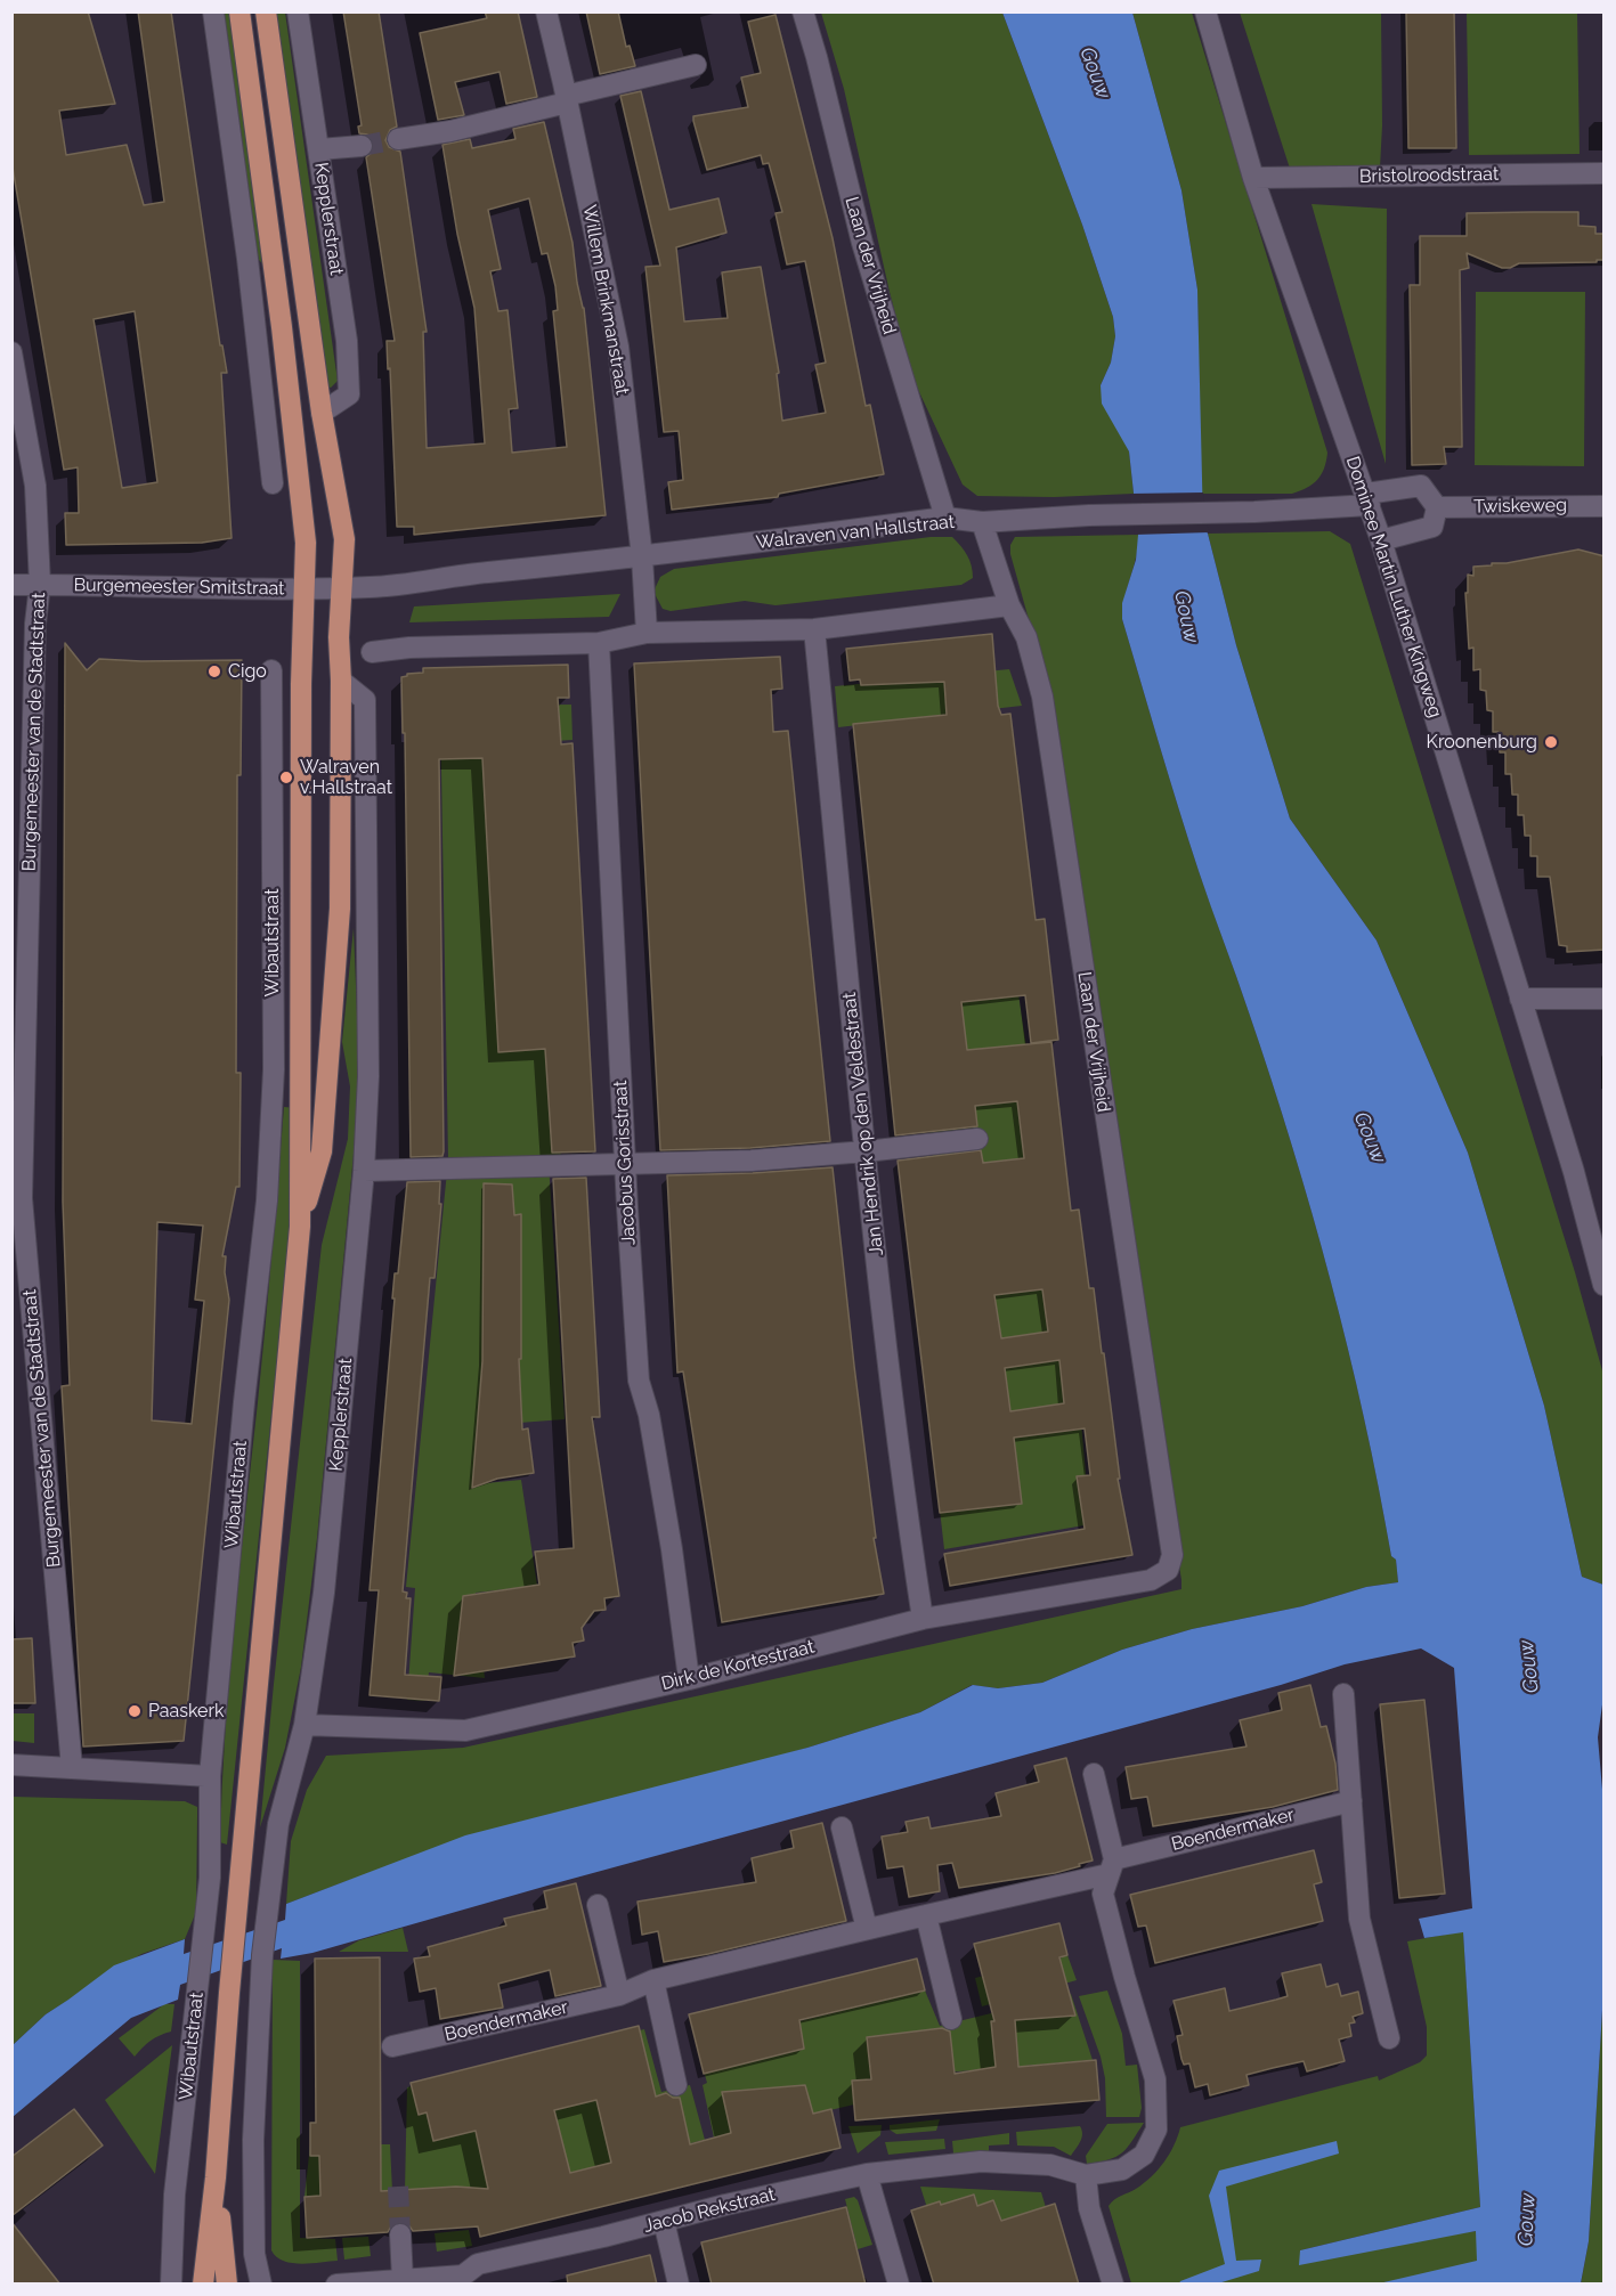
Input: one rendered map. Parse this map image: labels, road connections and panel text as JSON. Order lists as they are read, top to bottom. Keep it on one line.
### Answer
{"streets":{"main road":["Kepplerstraat","Wibautstraat"],"street":["Bristolroodstraat","Laan der Vrijheid","Willem Brinkmanstraat","Twiskeweg","Walraven van Hallstraat","Burgemeester Smitstraat","Dominee Martin Luther Kingweg","Burgemeester van de Stadtstraat","Jan Hendrik op den Veldestraat","Jacobus Gorisstraat","Dirk de Kortestraat","Boendermaker","Jacob Rekstraat"]},"crossings":[["Bristolroodstraat","Dominee Martin Luther Kingweg"],["Kepplerstraat","Walraven van Hallstraat"],["Kepplerstraat","Burgemeester Smitstraat"],["Kepplerstraat","Dirk de Kortestraat"],["Laan der Vrijheid","Walraven van Hallstraat"],["Laan der Vrijheid","Dirk de Kortestraat"],["Willem Brinkmanstraat","Walraven van Hallstraat"],["Twiskeweg","Walraven van Hallstraat"],["Walraven van Hallstraat","Burgemeester Smitstraat"],["Walraven van Hallstraat","Dominee Martin Luther Kingweg"],["Burgemeester Smitstraat","Burgemeester van de Stadtstraat"],["Burgemeester Smitstraat","Wibautstraat"],["Jan Hendrik op den Veldestraat","Dirk de Kortestraat"],["Jacobus Gorisstraat","Dirk de Kortestraat"],["Boendermaker","Jacob Rekstraat"]],"water":["Gouw"],"places":["Cigo","Kroonenburg","Walraven v.Hallstraat","Paaskerk"]}
